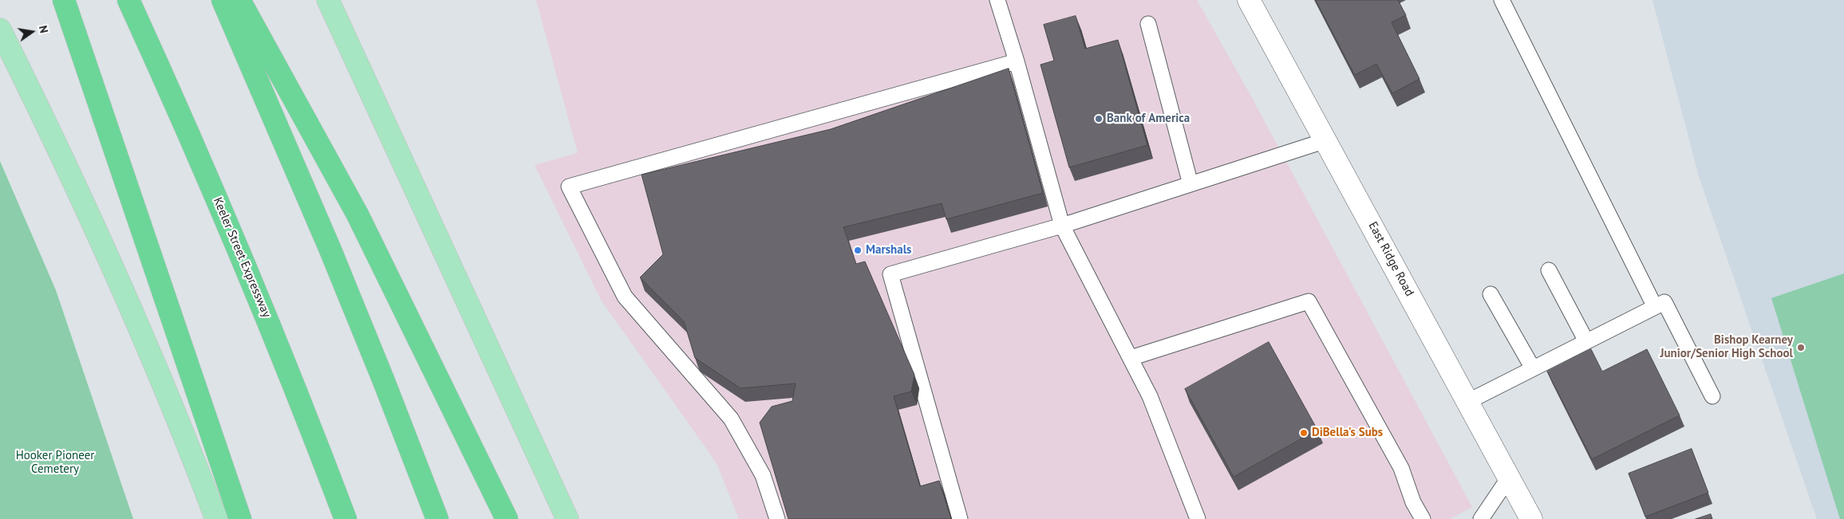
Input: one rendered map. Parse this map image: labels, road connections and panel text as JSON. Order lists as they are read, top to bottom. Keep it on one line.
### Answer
{"streets":{"highway":["Keeler Street Expressway"],"main road":["East Ridge Road"]},"parks":["Hooker Pioneer Cemetery"],"places":["Bank of America","Marshals","Bishop Kearney Junior/Senior High School","DiBella's Subs"],"north":"right"}
